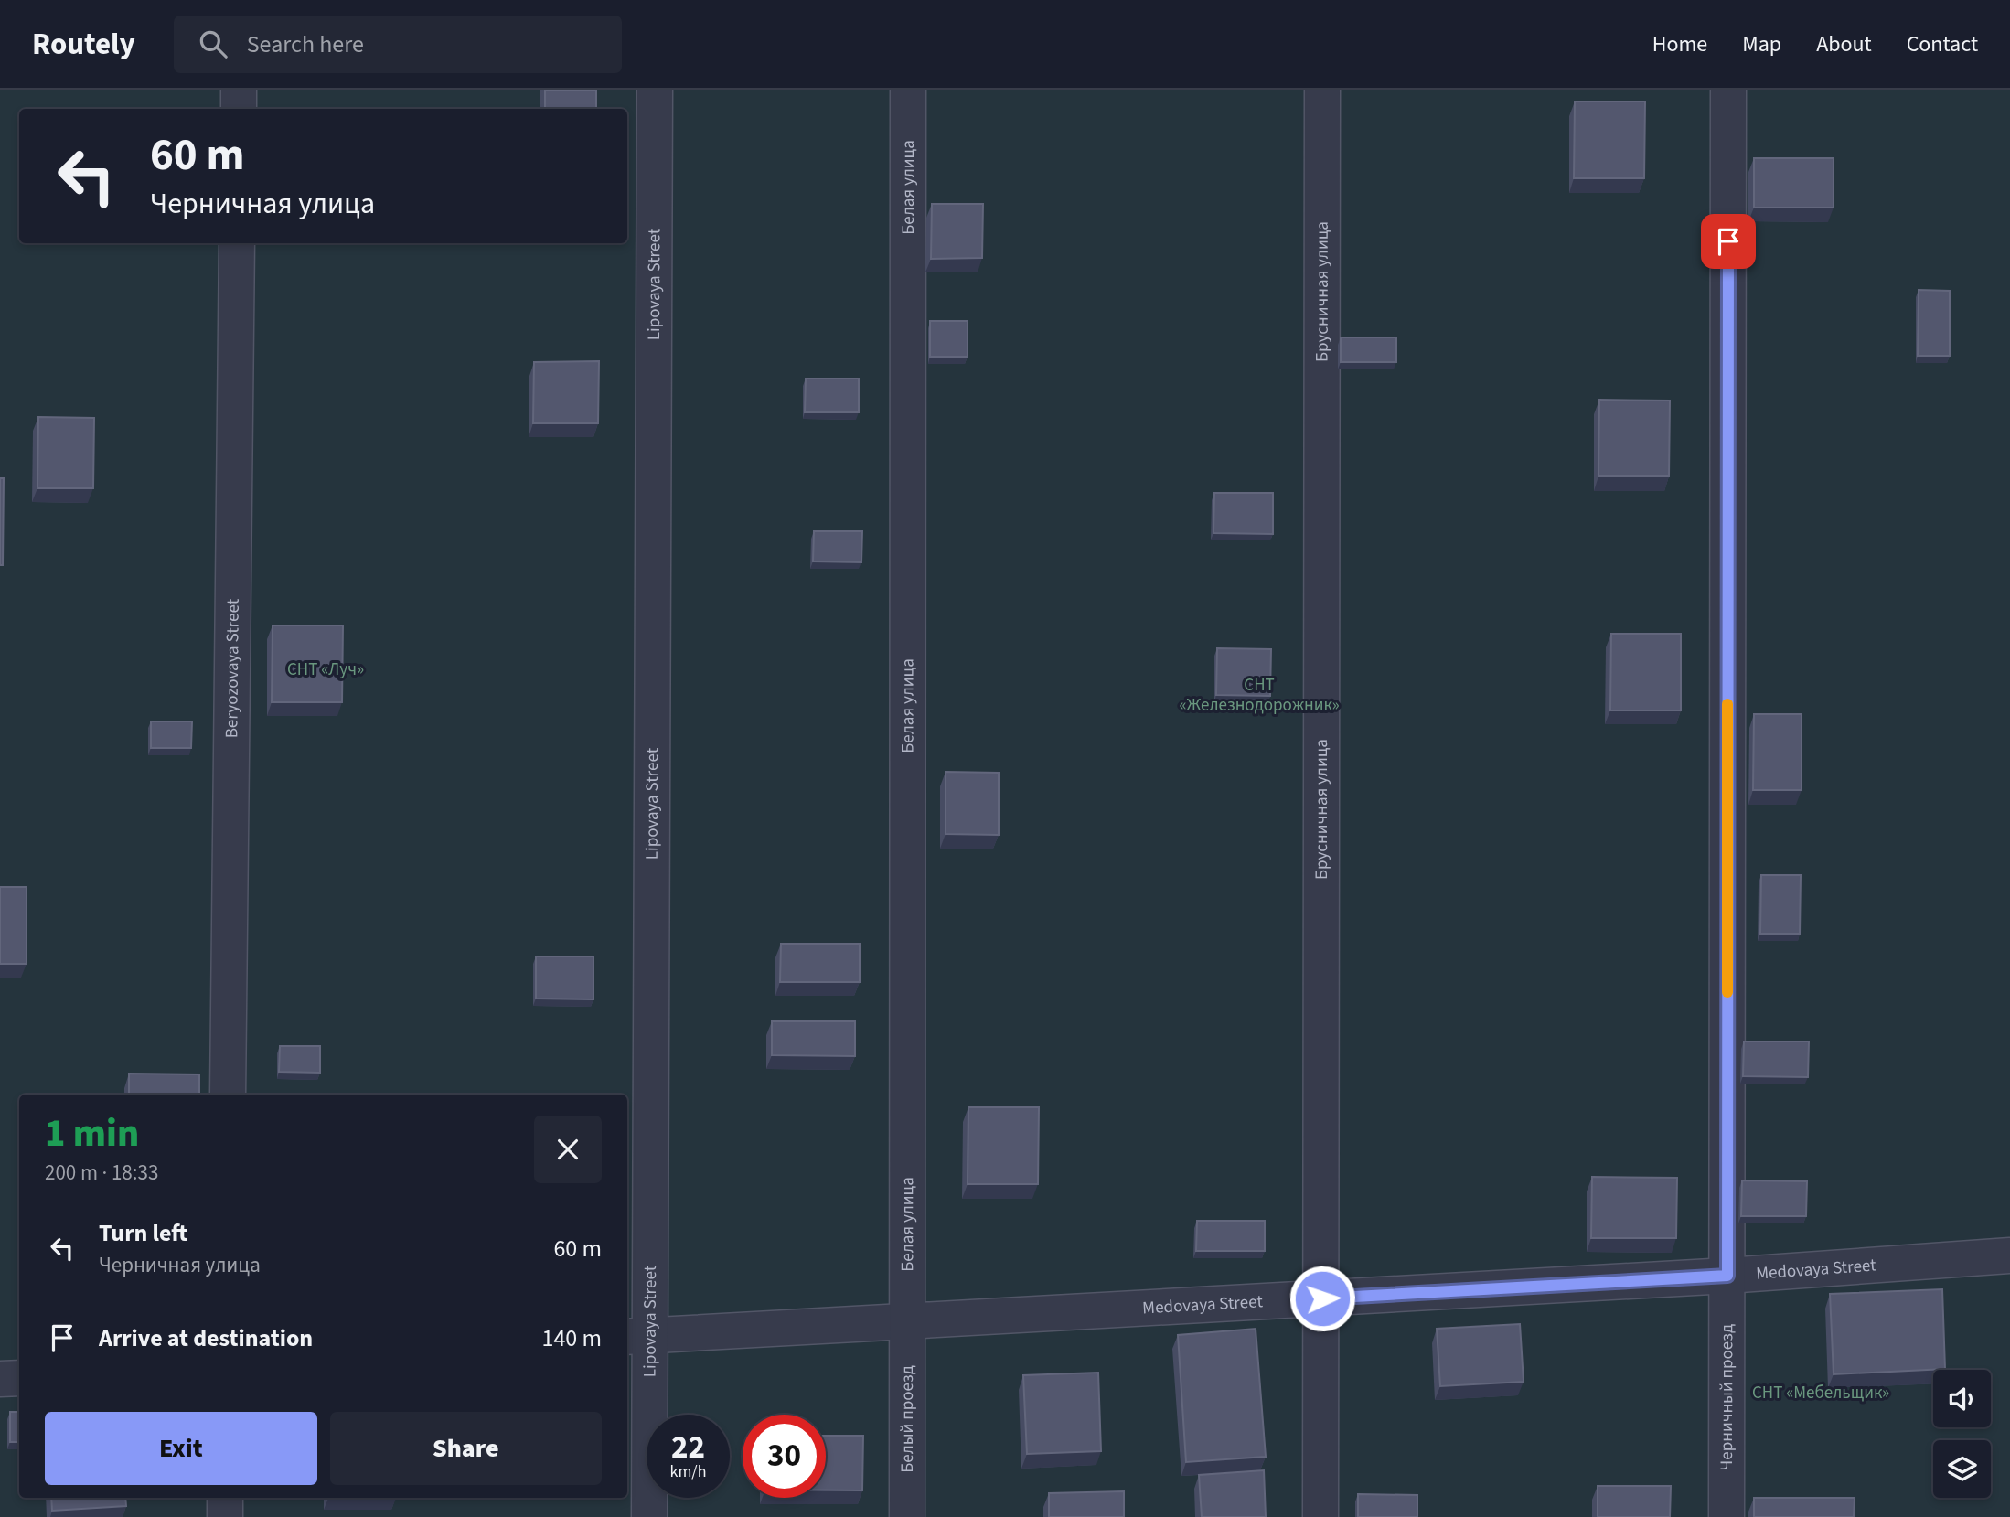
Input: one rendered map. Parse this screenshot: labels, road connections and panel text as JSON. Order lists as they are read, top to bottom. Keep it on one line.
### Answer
{"streets":{"street":["Белая улица","Lipovaya Street","Брусничная улица","Beryozovaya Street","Medovaya Street","Черничный проезд","Белый проезд"]},"crossings":[["Белая улица","Medovaya Street"],["Белая улица","Белый проезд"],["Lipovaya Street","Medovaya Street"],["Брусничная улица","Medovaya Street"],["Medovaya Street","Черничный проезд"],["Medovaya Street","Белый проезд"]],"parks":["СНТ «Луч»","СНТ «Железнодорожник»","СНТ «Мебельщик»"],"page":{"header":"Routely","search":"Search here","nav":["Home","Map","About","Contact"],"turn":["60 m","Черничная улица"],"heading":["1 min","200 m · 18:33"],"list":[{"name":"Turn left","note":"Черничная улица","value":"60 m"},{"name":"Arrive at destination","value":"140 m"}],"buttons":["Exit","Share"],"speed":"22 km/h","limit":"30"}}
